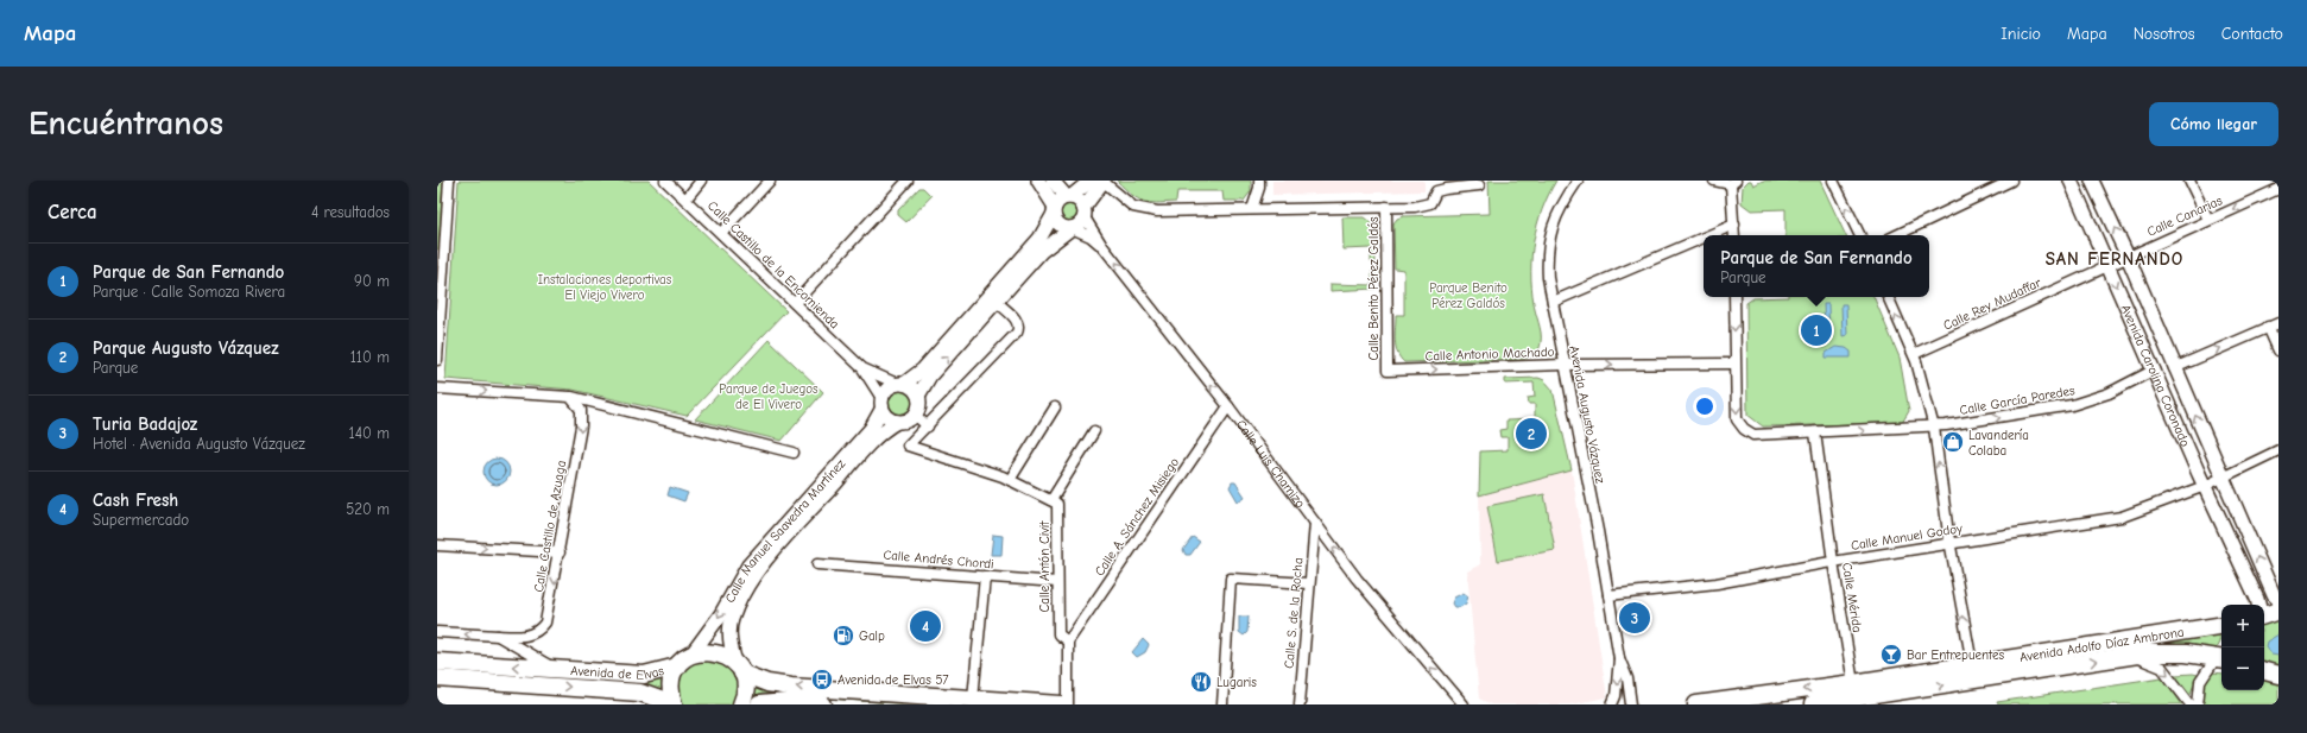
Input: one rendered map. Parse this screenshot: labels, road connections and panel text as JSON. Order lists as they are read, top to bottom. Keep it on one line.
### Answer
{"streets":{"highway":["Avenida Adolfo Díaz Ambrona","Avenida de Elvas"],"main road":["Avenida Carolina Coronado","Calle Manuel Saavedra Martínez"],"street":["Calle Canarias","Calle Castillo de la Encomienda","Calle Benito Pérez Galdós","Calle Rey Mudaffar","Calle Antonio Machado","Calle García Paredes","Avenida Augusto Vázquez","Calle Luis Chamizo","Calle A. Sánchez Misiego","Calle Castillo de Azuaga","Calle Manuel Godoy","Calle Andrés Chordi","Calle Antón Civit","Calle Mérida","Calle S. de la Rocha"]},"crossings":[["Calle Canarias","Avenida Carolina Coronado"],["Calle Castillo de la Encomienda","Calle Manuel Saavedra Martínez"],["Calle Benito Pérez Galdós","Calle Antonio Machado"],["Calle Rey Mudaffar","Avenida Carolina Coronado"],["Calle Antonio Machado","Calle García Paredes"],["Calle Antonio Machado","Avenida Augusto Vázquez"],["Avenida Carolina Coronado","Calle García Paredes"],["Avenida Carolina Coronado","Calle Manuel Godoy"],["Calle García Paredes","Calle Mérida"],["Avenida Augusto Vázquez","Calle Manuel Godoy"],["Calle Luis Chamizo","Calle A. Sánchez Misiego"],["Calle Luis Chamizo","Calle S. de la Rocha"],["Calle A. Sánchez Misiego","Calle Antón Civit"],["Calle Castillo de Azuaga","Avenida de Elvas"],["Calle Manuel Godoy","Calle Mérida"],["Calle Andrés Chordi","Calle Antón Civit"],["Calle Mérida","Avenida Adolfo Díaz Ambrona"]],"one_way":["Calle Canarias","Calle Antonio Machado","Calle Luis Chamizo","Calle Castillo de Azuaga"],"districts":["SAN FERNANDO"],"parks":["Instalaciones deportivas El Viejo Vivero","Parque Benito Pérez Galdós","Parque de Juegos de El Vivero"],"places":{"shop":["Lavandería Colaba"],"fuel station":["Galp"],"bar":["Bar Entrepuentes"],"bus stop":["Avenida de Elvas 57"],"restaurant":["Lugaris"]},"page":{"header":"Mapa","nav":["Inicio","Mapa","Nosotros","Contacto"],"buttons":"Cómo llegar","title":"Encuéntranos","heading":["Cerca","4 resultados"],"popup":["Parque de San Fernando","Parque"],"list":[{"mark":"1","name":"Parque de San Fernando","note":"Parque · Calle Somoza Rivera","value":"90 m"},{"mark":"2","name":"Parque Augusto Vázquez","note":"Parque","value":"110 m"},{"mark":"3","name":"Turia Badajoz","note":"Hotel · Avenida Augusto Vázquez","value":"140 m"},{"mark":"4","name":"Cash Fresh","note":"Supermercado","value":"520 m"}],"pins":["1","2","3","4"],"map_buttons":["+","−"]}}
